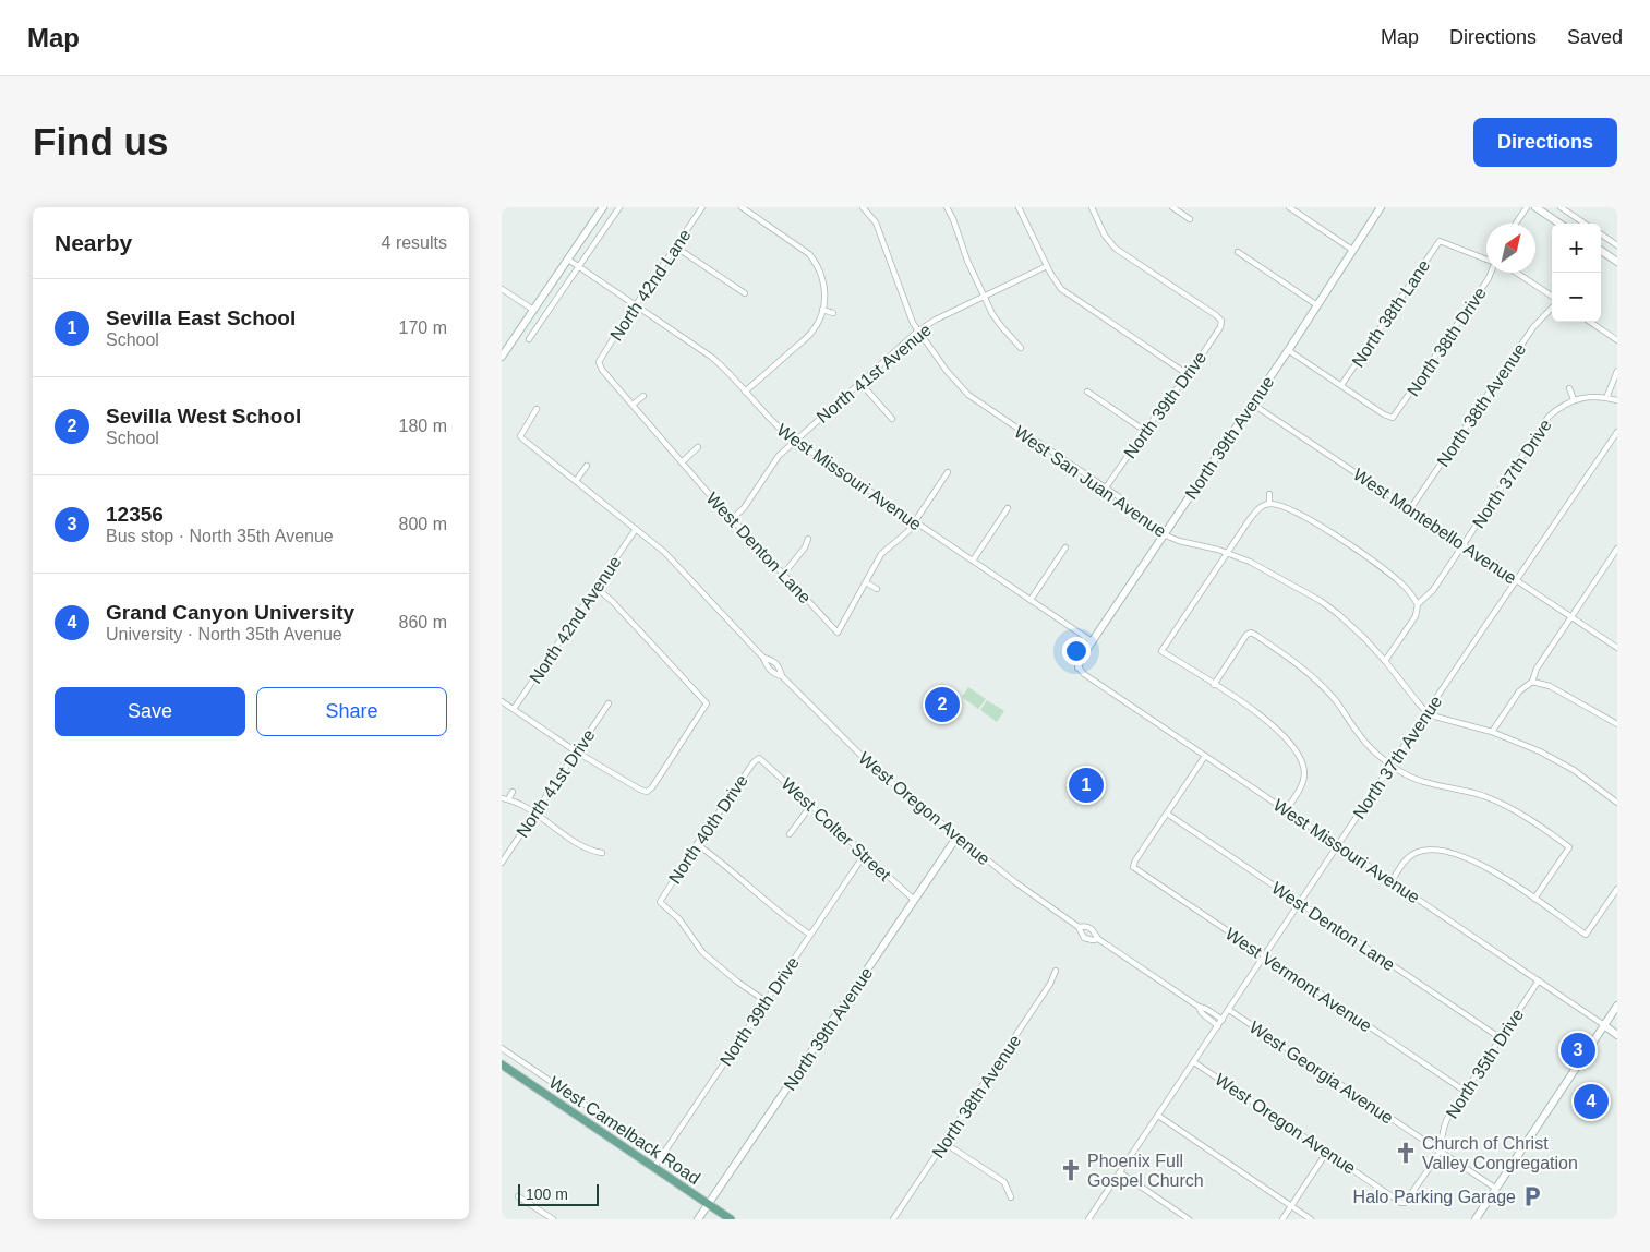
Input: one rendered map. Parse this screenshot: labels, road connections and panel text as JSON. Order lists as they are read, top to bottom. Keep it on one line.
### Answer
{"streets":{"main road":["West Camelback Road"],"street":["North 42nd Lane","North 38th Lane","North 38th Drive","North 41st Avenue","North 39th Drive","North 38th Avenue","North 39th Avenue","North 37th Drive","West Missouri Avenue","West San Juan Avenue","West Montebello Avenue","West Denton Lane","North 42nd Avenue","North 37th Avenue","North 41st Drive","West Oregon Avenue","North 40th Drive","West Colter Street","West Vermont Avenue","North 35th Drive","West Georgia Avenue"]},"crossings":[["North 42nd Lane","West Missouri Avenue"],["North 42nd Lane","West Denton Lane"],["North 38th Lane","North 38th Drive"],["North 41st Avenue","West Missouri Avenue"],["North 41st Avenue","West San Juan Avenue"],["North 41st Avenue","West Denton Lane"],["North 39th Drive","West San Juan Avenue"],["North 39th Drive","North 40th Drive"],["North 39th Drive","West Colter Street"],["North 39th Drive","West Camelback Road"],["North 38th Avenue","West Montebello Avenue"],["North 39th Avenue","West Missouri Avenue"],["North 39th Avenue","West San Juan Avenue"],["North 39th Avenue","West Montebello Avenue"],["North 39th Avenue","West Oregon Avenue"],["North 39th Avenue","West Colter Street"],["North 39th Avenue","West Camelback Road"],["North 37th Drive","West San Juan Avenue"],["North 37th Drive","West Montebello Avenue"],["West Missouri Avenue","North 37th Avenue"],["West Missouri Avenue","North 35th Drive"],["West San Juan Avenue","North 37th Avenue"],["West Montebello Avenue","North 37th Avenue"],["West Denton Lane","North 37th Avenue"],["West Denton Lane","West Vermont Avenue"],["West Denton Lane","North 35th Drive"],["North 42nd Avenue","West Oregon Avenue"],["North 37th Avenue","West Oregon Avenue"],["North 37th Avenue","West Vermont Avenue"],["North 37th Avenue","West Georgia Avenue"],["West Oregon Avenue","North 35th Drive"],["North 40th Drive","West Colter Street"],["West Vermont Avenue","North 35th Drive"],["North 35th Drive","West Georgia Avenue"]],"places":{"church":["Church of Christ Valley Congregation","Phoenix Full Gospel Church"],"parking":["Halo Parking Garage"]},"scale_bar":"100 m","north":"top right","page":{"header":"Map","nav":["Map","Directions","Saved"],"buttons":["Directions",["Save","Share"]],"title":"Find us","heading":["Nearby","4 results"],"map_buttons":["+","−"],"list":[{"mark":"1","name":"Sevilla East School","note":"School","value":"170 m"},{"mark":"2","name":"Sevilla West School","note":"School","value":"180 m"},{"mark":"3","name":"12356","note":"Bus stop · North 35th Avenue","value":"800 m"},{"mark":"4","name":"Grand Canyon University","note":"University · North 35th Avenue","value":"860 m"}],"pins":["2","1","3","4"],"scale":"100 m"}}
